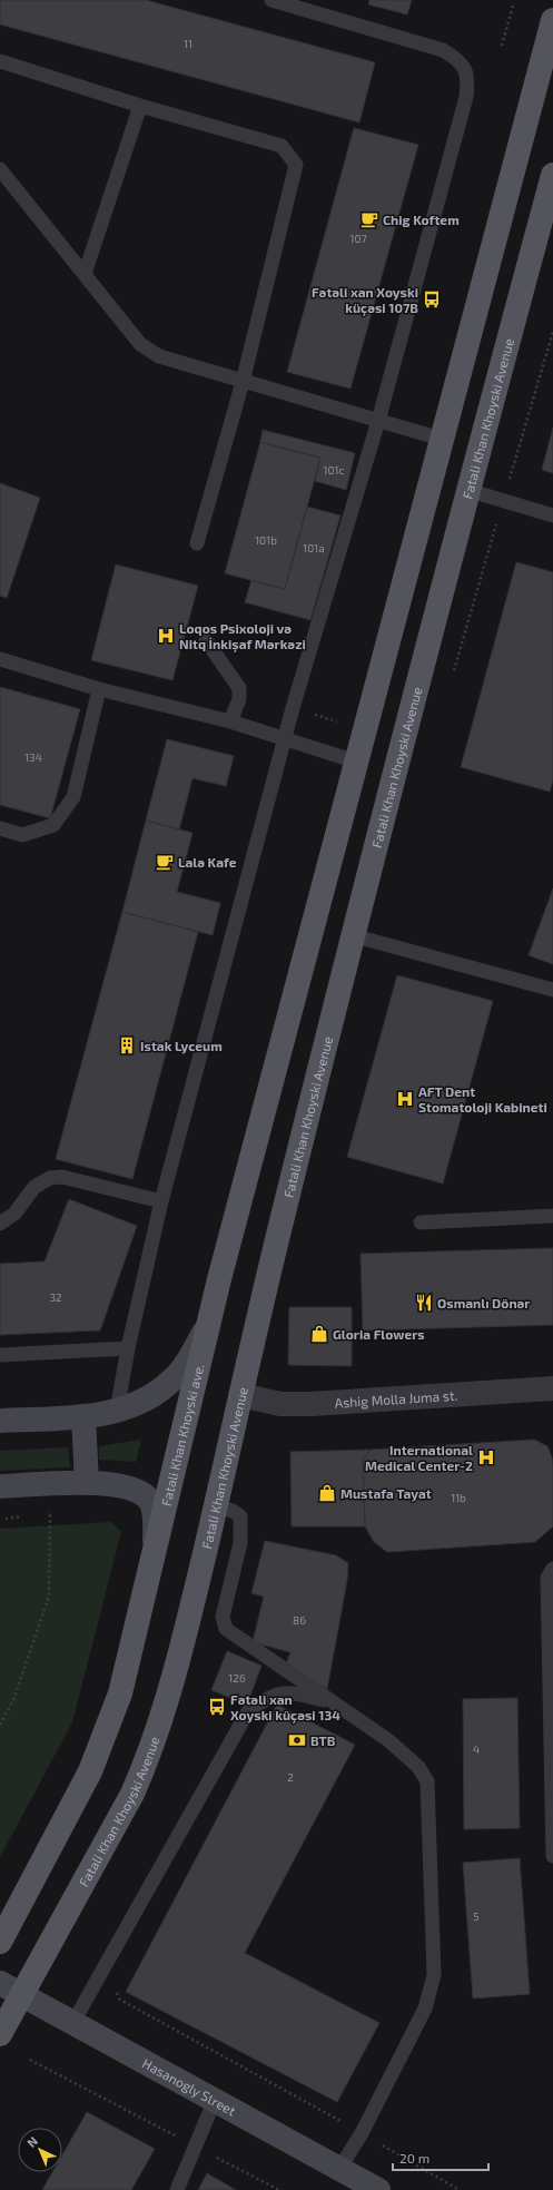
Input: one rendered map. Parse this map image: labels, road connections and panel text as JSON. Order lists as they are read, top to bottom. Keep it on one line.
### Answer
{"streets":{"main road":["Fatali Khan Khoyski Avenue","Fatali Khan Khoyski ave.","Hasanogly Street"],"street":["Ashig Molla Juma st."]},"crossings":[["Fatali Khan Khoyski Avenue","Ashig Molla Juma st."],["Fatali Khan Khoyski Avenue","Hasanogly Street"]],"places":{"cafe":["Chig Koftem","Lalə Kafe"],"bus stop":["Fətəli xan Xoyski küçəsi 107B","Fətəli xan Xoyski küçəsi 134"],"hospital":["Loqos Psixoloji və Nitq İnkişaf Mərkəzi","AFT Dent Stomatoloji Kabineti","International Medical Center-2"],"building":["Istak Lyceum"],"restaurant":["Osmanlı Dönər"],"shop":["Gloria Flowers","Mustafa Tayat"],"bank":["BTB"]},"house_numbers":["11","107","101c","101b","101a","134","32","11b","86","126","4","2","5"],"scale_bar":"20 m","north":"top left"}
